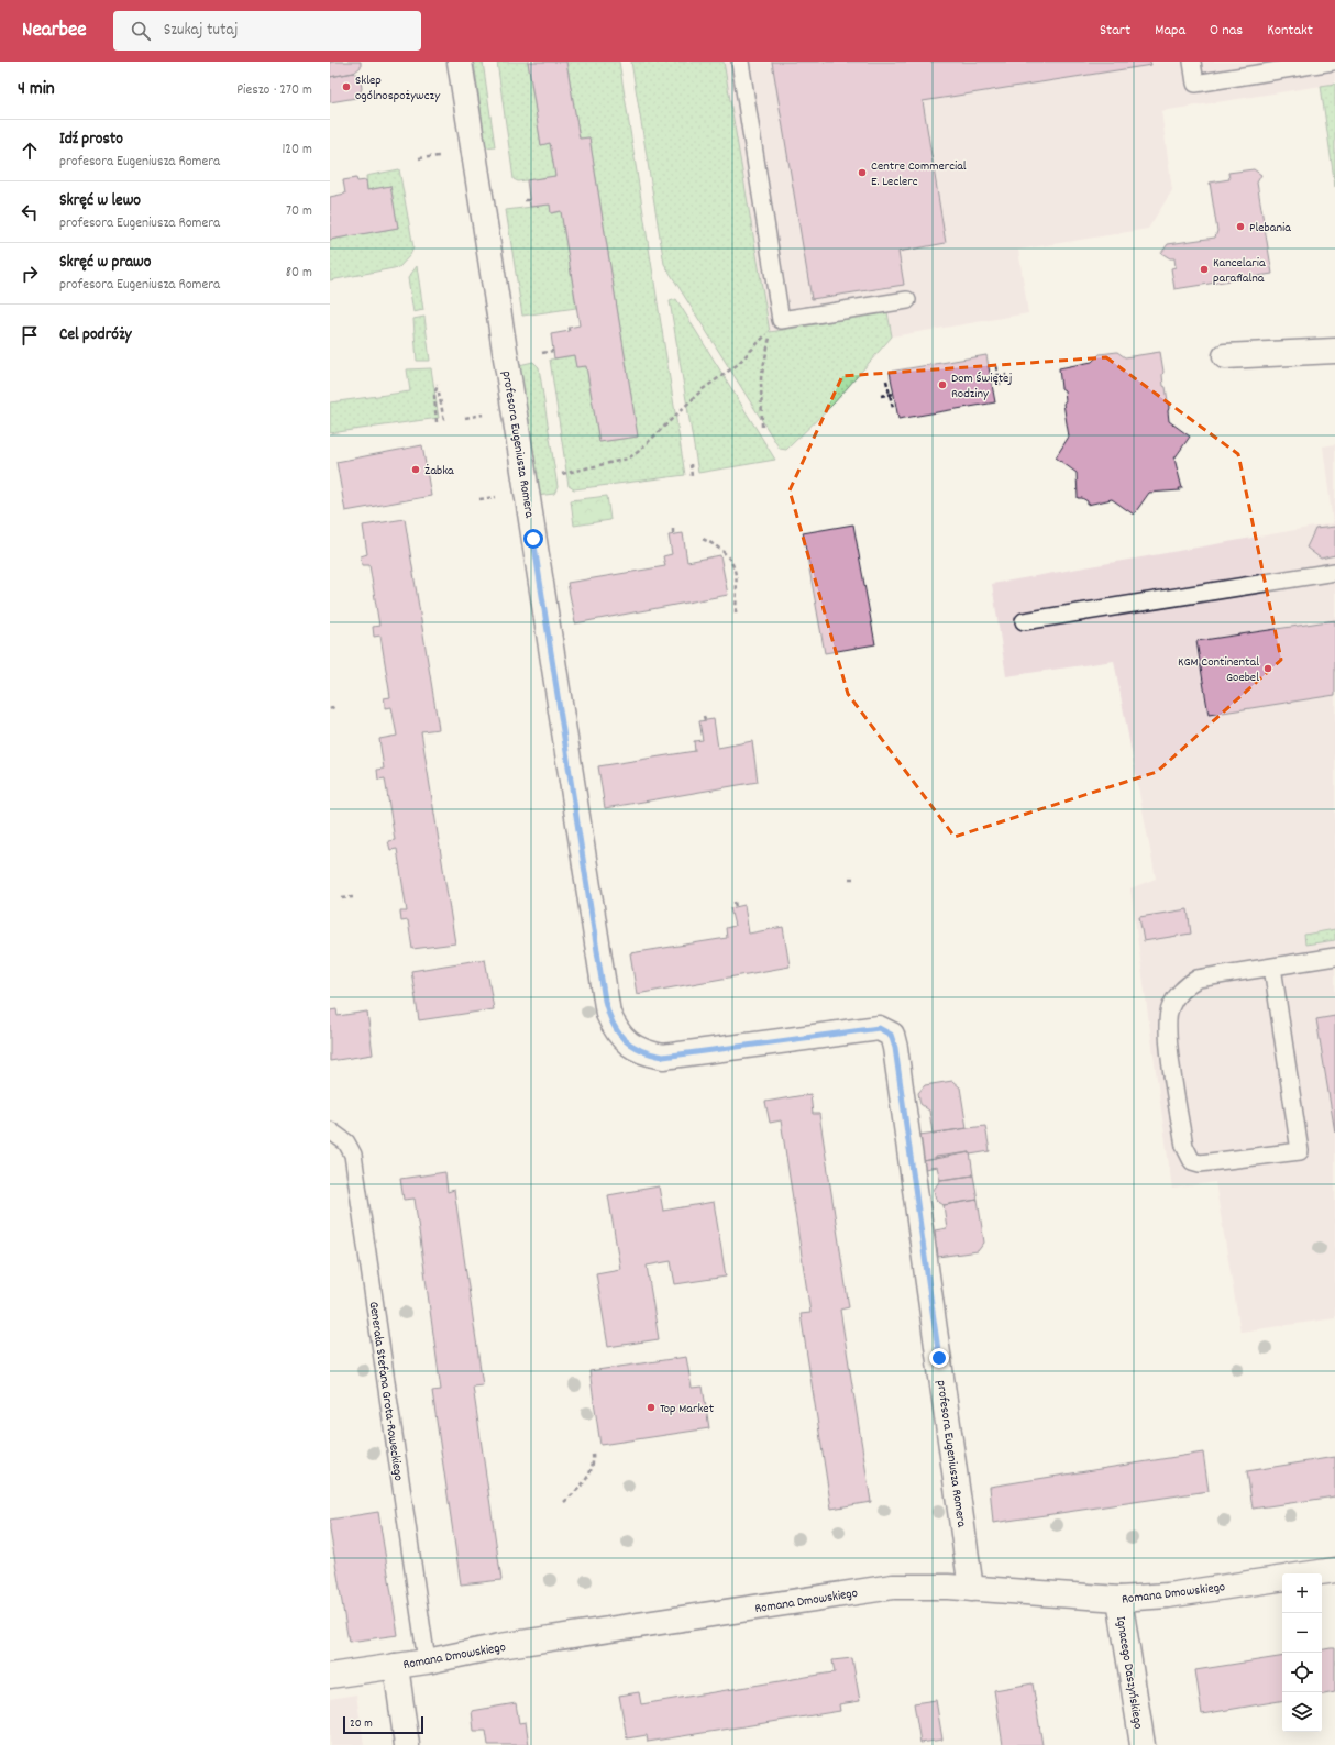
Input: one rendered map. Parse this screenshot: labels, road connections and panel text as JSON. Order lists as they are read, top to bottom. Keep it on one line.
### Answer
{"streets":{"street":["profesora Eugeniusza Romera","Romana Dmowskiego","Ignacego Daszyńskiego"],"lane":["Generała Stefana Grota-Roweckiego"]},"crossings":[["profesora Eugeniusza Romera","Romana Dmowskiego"],["Generała Stefana Grota-Roweckiego","Romana Dmowskiego"],["Romana Dmowskiego","Ignacego Daszyńskiego"]],"places":["Sklep ogólnospożywczy","Centre Commercial E. Leclerc","Plebania","Kancelaria parafialna","Dom Świętej Rodziny","Żabka","KGM Continental Goebel","Top Market"],"scale_bar":"20 m","page":{"header":"Nearbee","search":"Szukaj tutaj","nav":["Start","Mapa","O nas","Kontakt"],"heading":["4 min","Pieszo · 270 m"],"list":[["Idź prosto","profesora Eugeniusza Romera","120 m"],["Skręć w lewo","profesora Eugeniusza Romera","70 m"],["Skręć w prawo","profesora Eugeniusza Romera","80 m"],"Cel podróży"],"map_buttons":["+","−"],"scale":"20 m"}}
